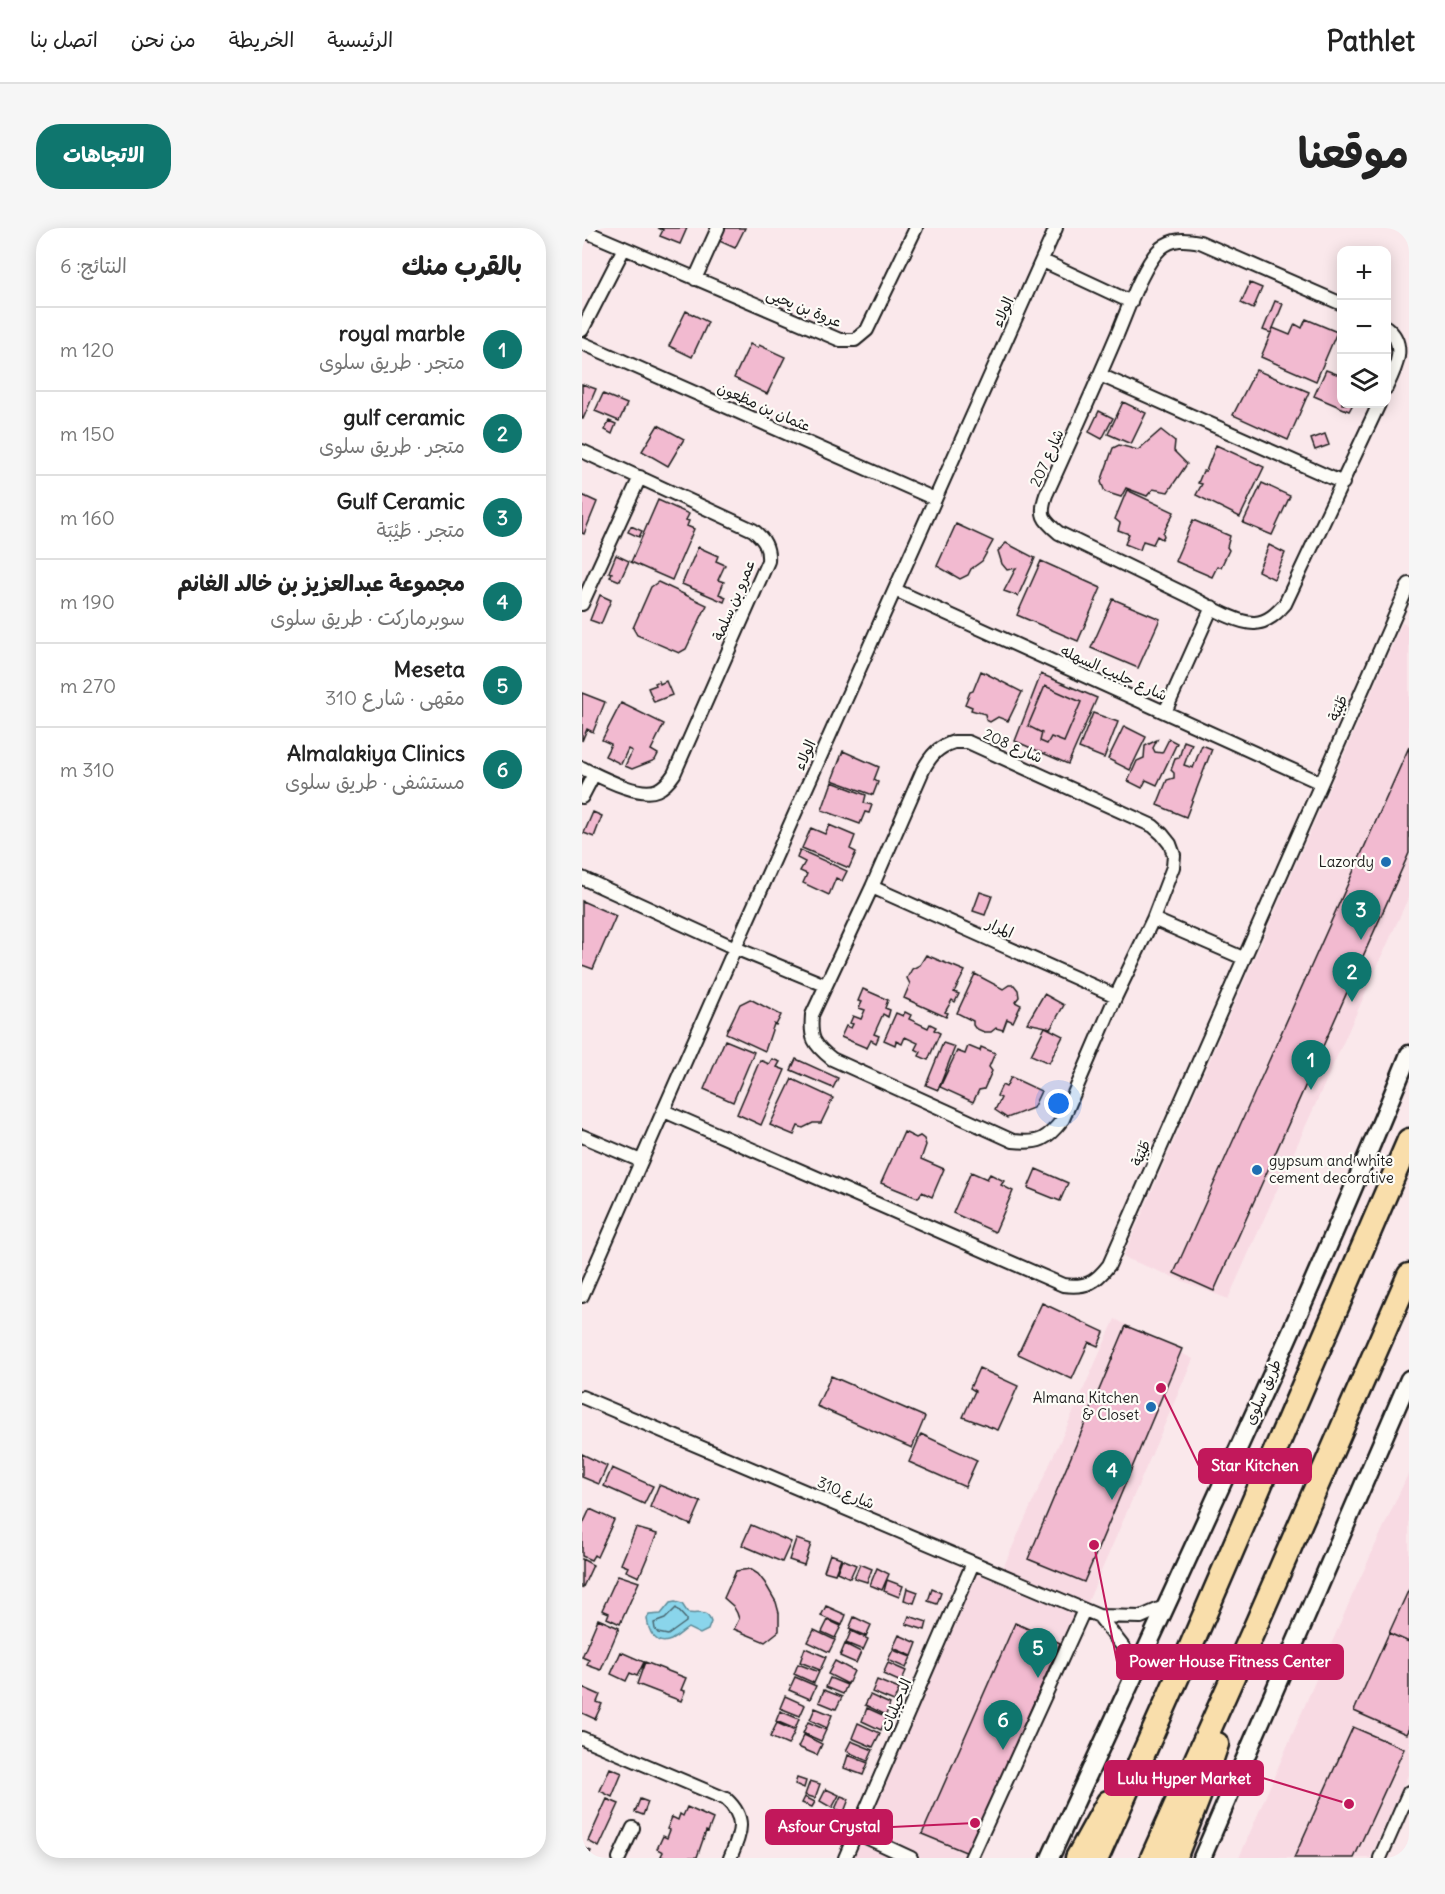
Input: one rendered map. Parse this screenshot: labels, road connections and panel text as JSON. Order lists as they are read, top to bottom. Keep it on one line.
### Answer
{"streets":{"main road":["طريق سلوى"],"street":["عروة بن يحيى","الولاء","عثمان بن مظعون","شارع 207","عمرو بن سلمة","شارع جليب السهله","طَيْبَة","شارع 208","المرار","شارع 310","الدحيليات"]},"crossings":[["الولاء","عثمان بن مظعون"],["الولاء","شارع جليب السهله"],["الولاء","طَيْبَة"],["شارع جليب السهله","طَيْبَة"],["شارع 208","المرار"],["طريق سلوى","شارع 310"],["شارع 310","الدحيليات"]],"places":["Lazordy","gypsum and white cement decorative","Star Kitchen","Almana Kitchen & Closet","Power House Fitness Center","Lulu Hyper Market","Asfour Crystal"],"page":{"header":"Pathlet","nav":["الرئيسية","الخريطة","من نحن","اتصل بنا"],"title":"موقعنا","buttons":"الاتجاهات","heading":["بالقرب منك","النتائج: 6"],"map_buttons":["+","−"],"list":[{"mark":"1","name":"royal marble","note":"متجر · طريق سلوى","value":"120 m"},{"mark":"2","name":"gulf ceramic","note":"متجر · طريق سلوى","value":"150 m"},{"mark":"3","name":"Gulf Ceramic","note":"متجر · طَيْبَة","value":"160 m"},{"mark":"4","name":"مجموعة عبدالعزيز بن خالد الغانم","note":"سوبرماركت · طريق سلوى","value":"190 m"},{"mark":"5","name":"Meseta","note":"مقهى · شارع 310","value":"270 m"},{"mark":"6","name":"Almalakiya Clinics","note":"مستشفى · طريق سلوى","value":"310 m"}],"pins":["3","2","1","4","5","6"]}}
